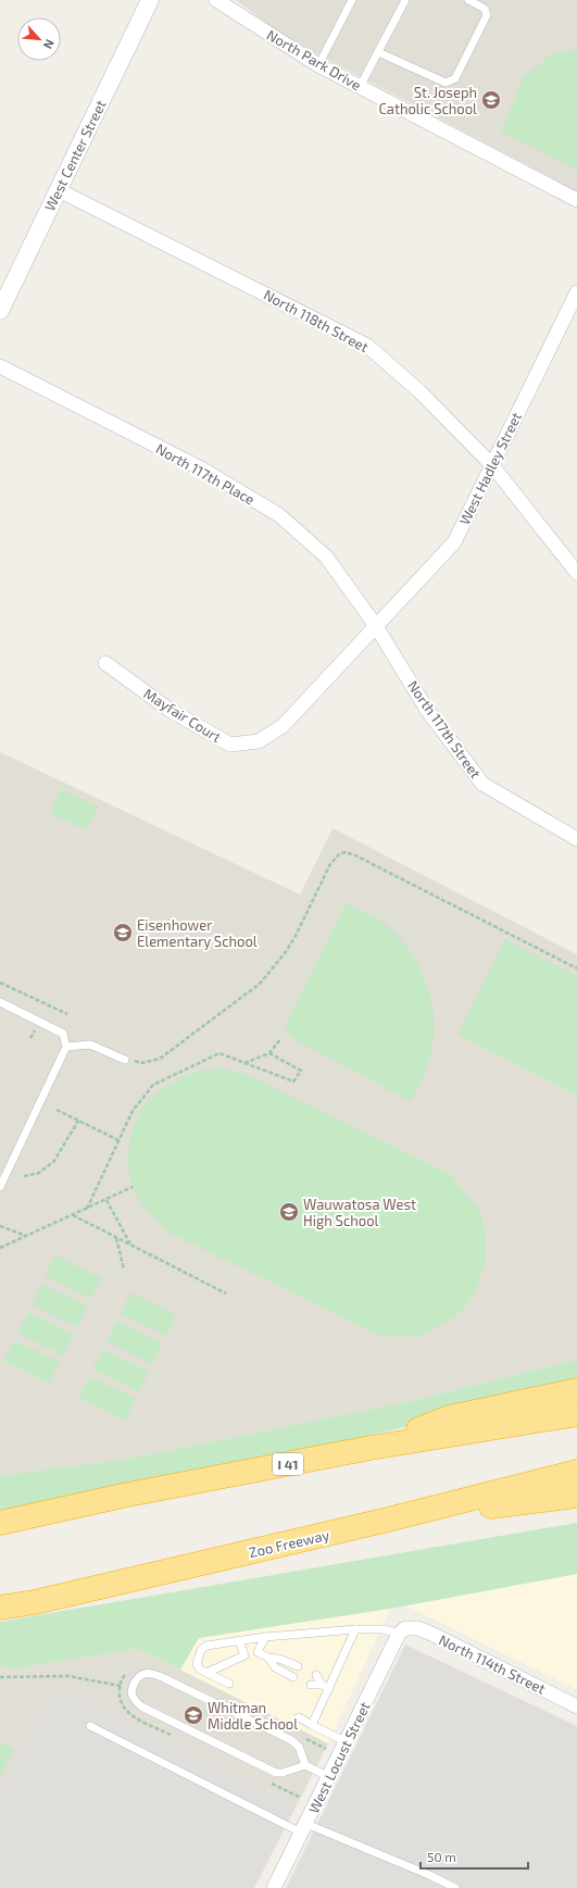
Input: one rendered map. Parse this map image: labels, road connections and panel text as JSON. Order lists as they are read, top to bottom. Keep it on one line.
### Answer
{"streets":{"highway":["I 41","Zoo Freeway"],"street":["North Park Drive","West Center Street","North 118th Street","West Hadley Street","North 117th Place","Mayfair Court","North 117th Street","North 114th Street","West Locust Street"]},"crossings":[["West Center Street","North 118th Street"],["North 118th Street","West Hadley Street"],["West Hadley Street","North 117th Place"],["West Hadley Street","Mayfair Court"],["West Hadley Street","North 117th Street"],["North 117th Place","Mayfair Court"],["North 117th Place","North 117th Street"],["Mayfair Court","North 117th Street"],["North 114th Street","West Locust Street"]],"places":{"school or university":["St. Joseph Catholic School","Eisenhower Elementary School","Wauwatosa West High School","Whitman Middle School"]},"scale_bar":"50 m","north":"bottom right"}
